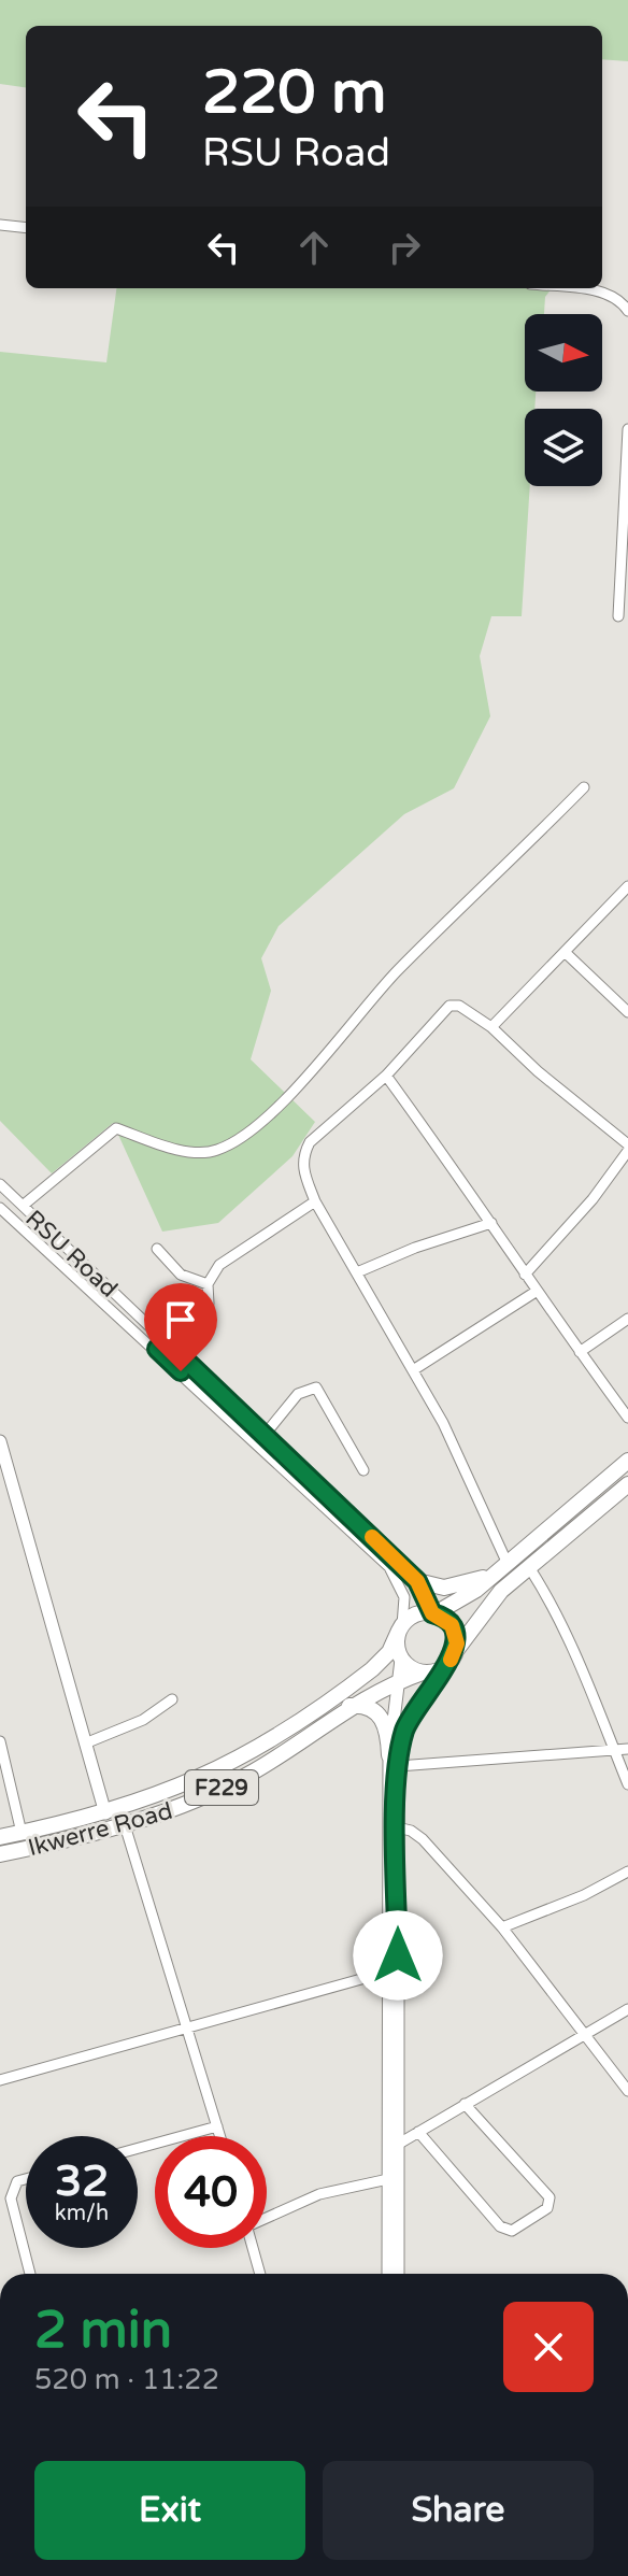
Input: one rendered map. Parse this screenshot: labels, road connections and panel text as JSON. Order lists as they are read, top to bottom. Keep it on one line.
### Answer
{"streets":{"main road":["F229","Ikwerre Road"],"street":["RSU Road"]},"crossings":[["RSU Road","F229"],["RSU Road","Ikwerre Road"],["F229","Ikwerre Road"]],"north":"right","page":{"turn":["220 m","RSU Road"],"speed":"32 km/h","limit":"40","heading":["2 min","520 m · 11:22"],"buttons":["Exit","Share"]}}
